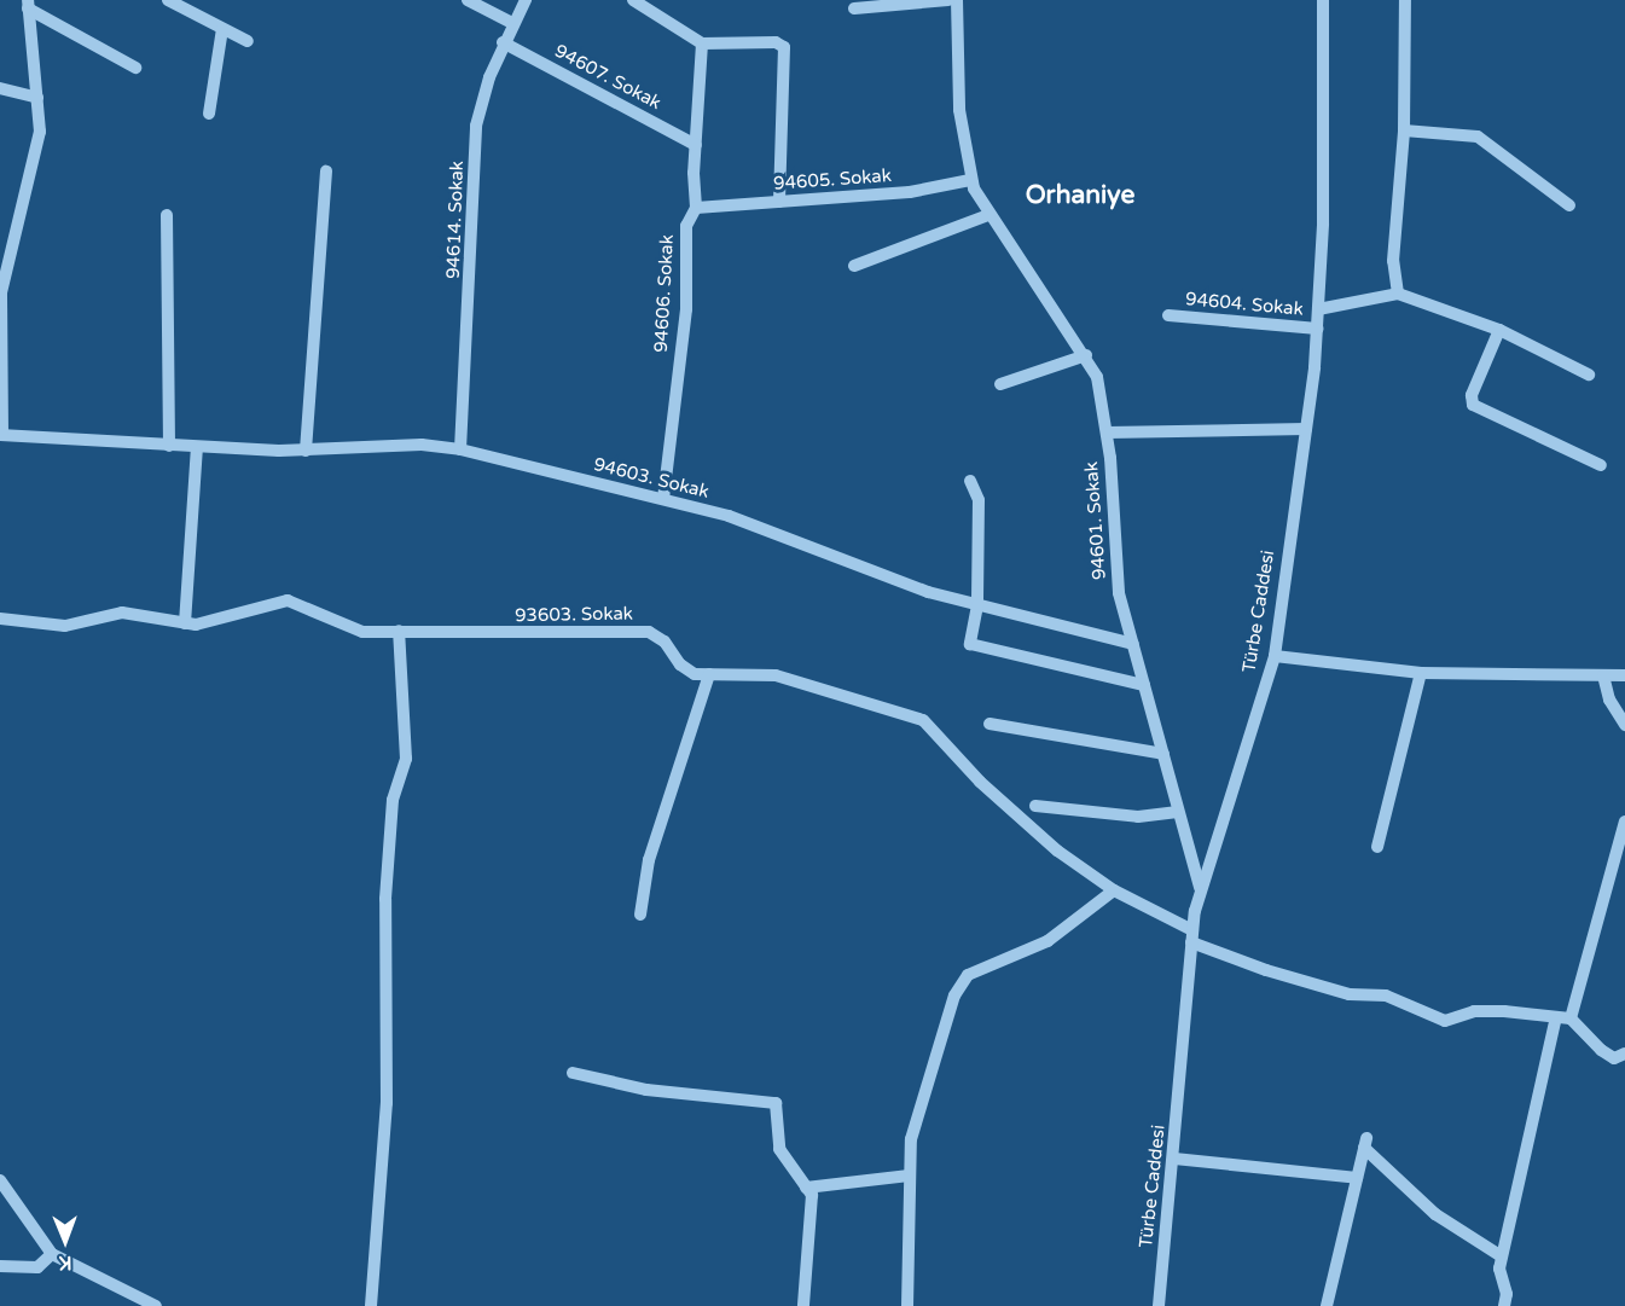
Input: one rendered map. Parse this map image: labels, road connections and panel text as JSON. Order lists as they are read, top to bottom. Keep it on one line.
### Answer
{"streets":{"street":["94607. Sokak","94605. Sokak","94614. Sokak","94606. Sokak","94604. Sokak","94603. Sokak","94601. Sokak","Türbe Caddesi","93603. Sokak"]},"crossings":[["94607. Sokak","94614. Sokak"],["94607. Sokak","94606. Sokak"],["94605. Sokak","94606. Sokak"],["94605. Sokak","94601. Sokak"],["94614. Sokak","94603. Sokak"],["94606. Sokak","94603. Sokak"],["94604. Sokak","Türbe Caddesi"],["94603. Sokak","94601. Sokak"],["94601. Sokak","Türbe Caddesi"],["Türbe Caddesi","93603. Sokak"]],"districts":["Orhaniye"],"north":"bottom"}
